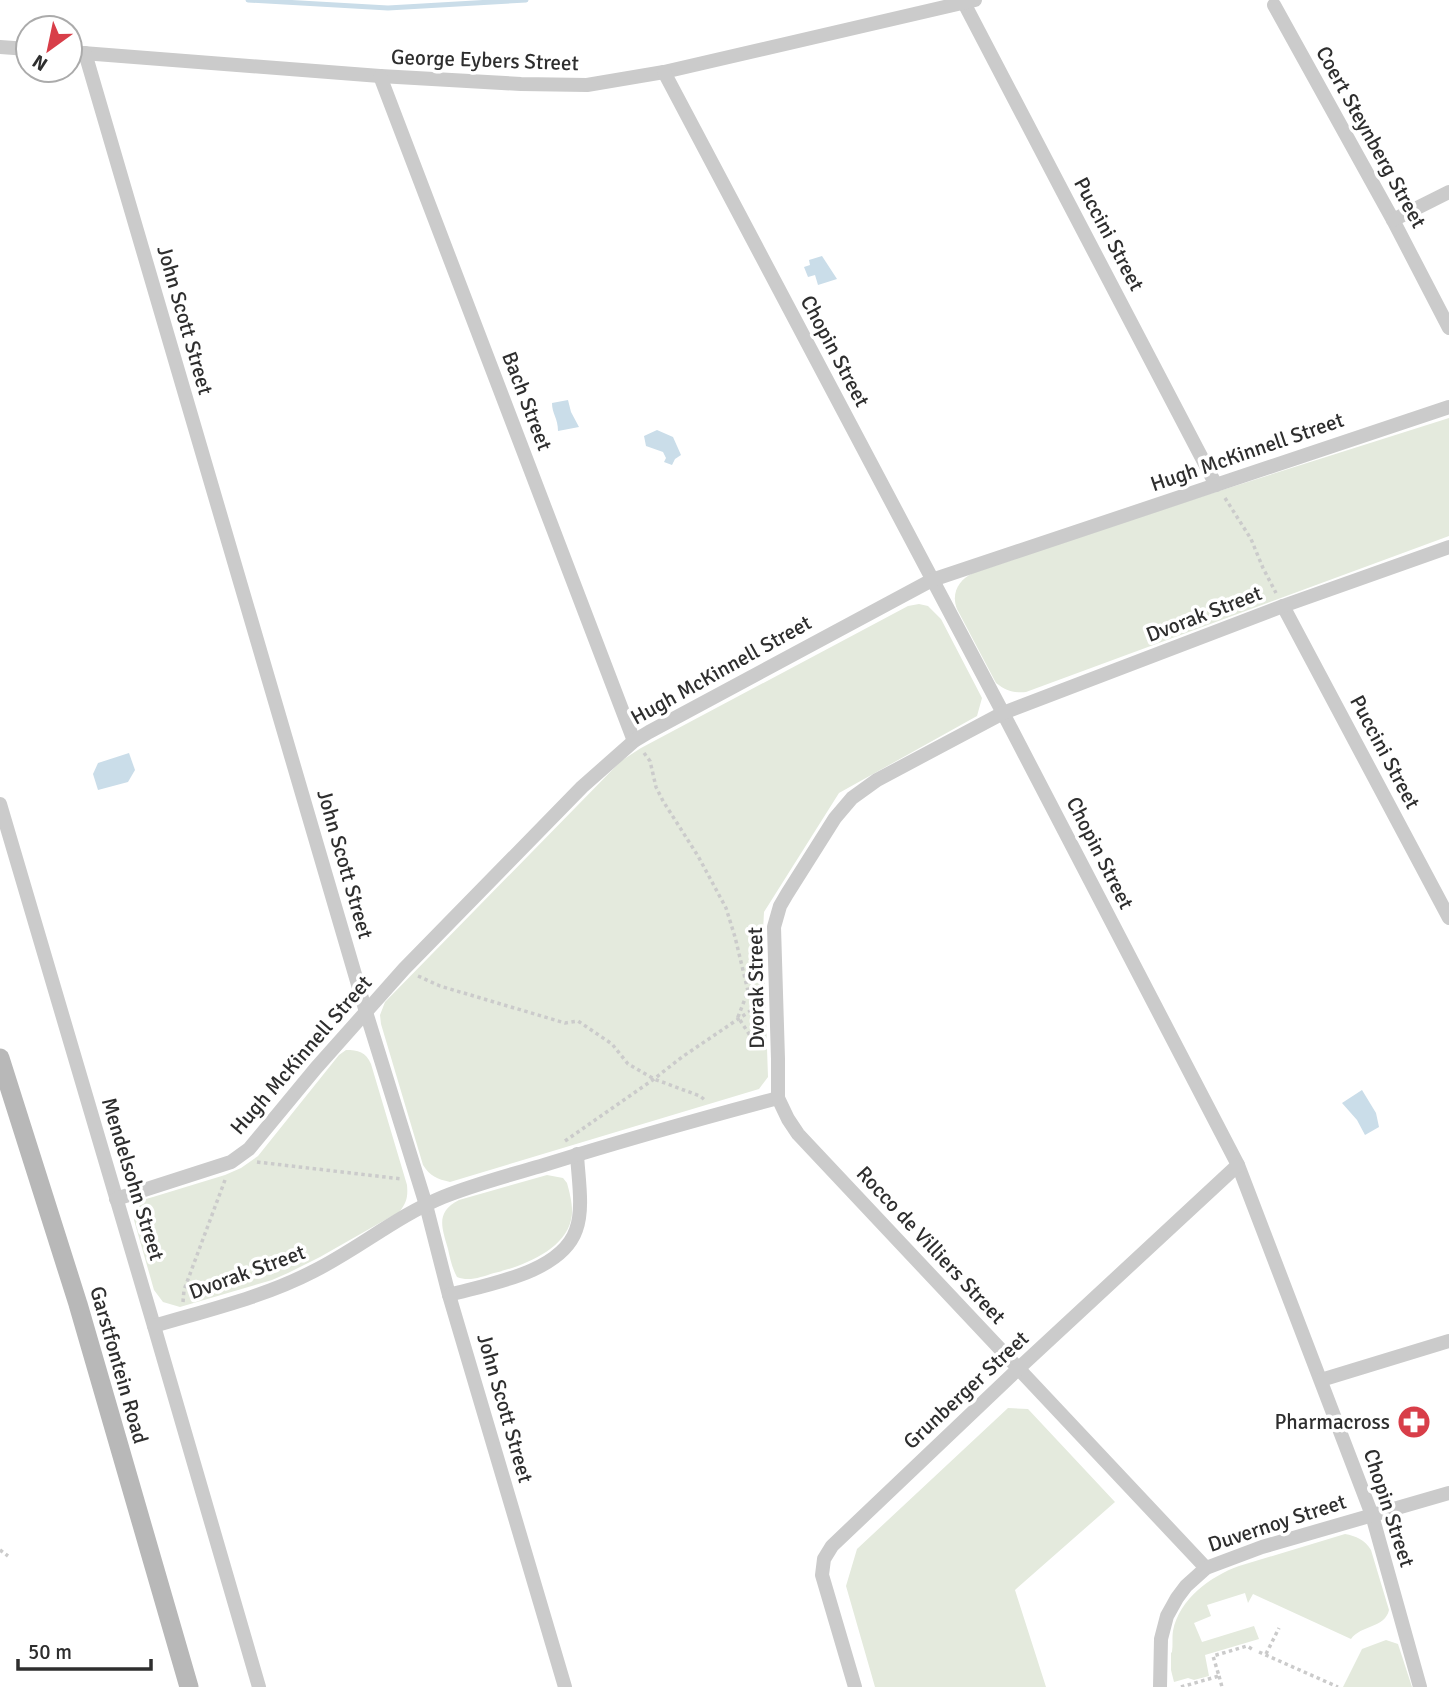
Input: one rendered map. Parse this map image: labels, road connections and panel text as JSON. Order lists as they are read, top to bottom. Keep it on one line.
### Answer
{"streets":{"main road":["Garstfontein Road"],"street":["George Eybers Street","Coert Steynberg Street","Puccini Street","John Scott Street","Chopin Street","Bach Street","Hugh McKinnell Street","Dvorak Street","Mendelsohn Street","Rocco de Villiers Street","Grunberger Street","Duvernoy Street"]},"crossings":[["George Eybers Street","Puccini Street"],["George Eybers Street","Chopin Street"],["George Eybers Street","Bach Street"],["Puccini Street","Hugh McKinnell Street"],["Puccini Street","Dvorak Street"],["John Scott Street","Hugh McKinnell Street"],["John Scott Street","Dvorak Street"],["Chopin Street","Hugh McKinnell Street"],["Chopin Street","Dvorak Street"],["Chopin Street","Grunberger Street"],["Chopin Street","Duvernoy Street"],["Bach Street","Hugh McKinnell Street"],["Hugh McKinnell Street","Mendelsohn Street"],["Dvorak Street","Mendelsohn Street"],["Dvorak Street","Rocco de Villiers Street"],["Rocco de Villiers Street","Grunberger Street"],["Rocco de Villiers Street","Duvernoy Street"]],"places":{"pharmacy":["Pharmacross"]},"scale_bar":"50 m","north":"bottom left"}
